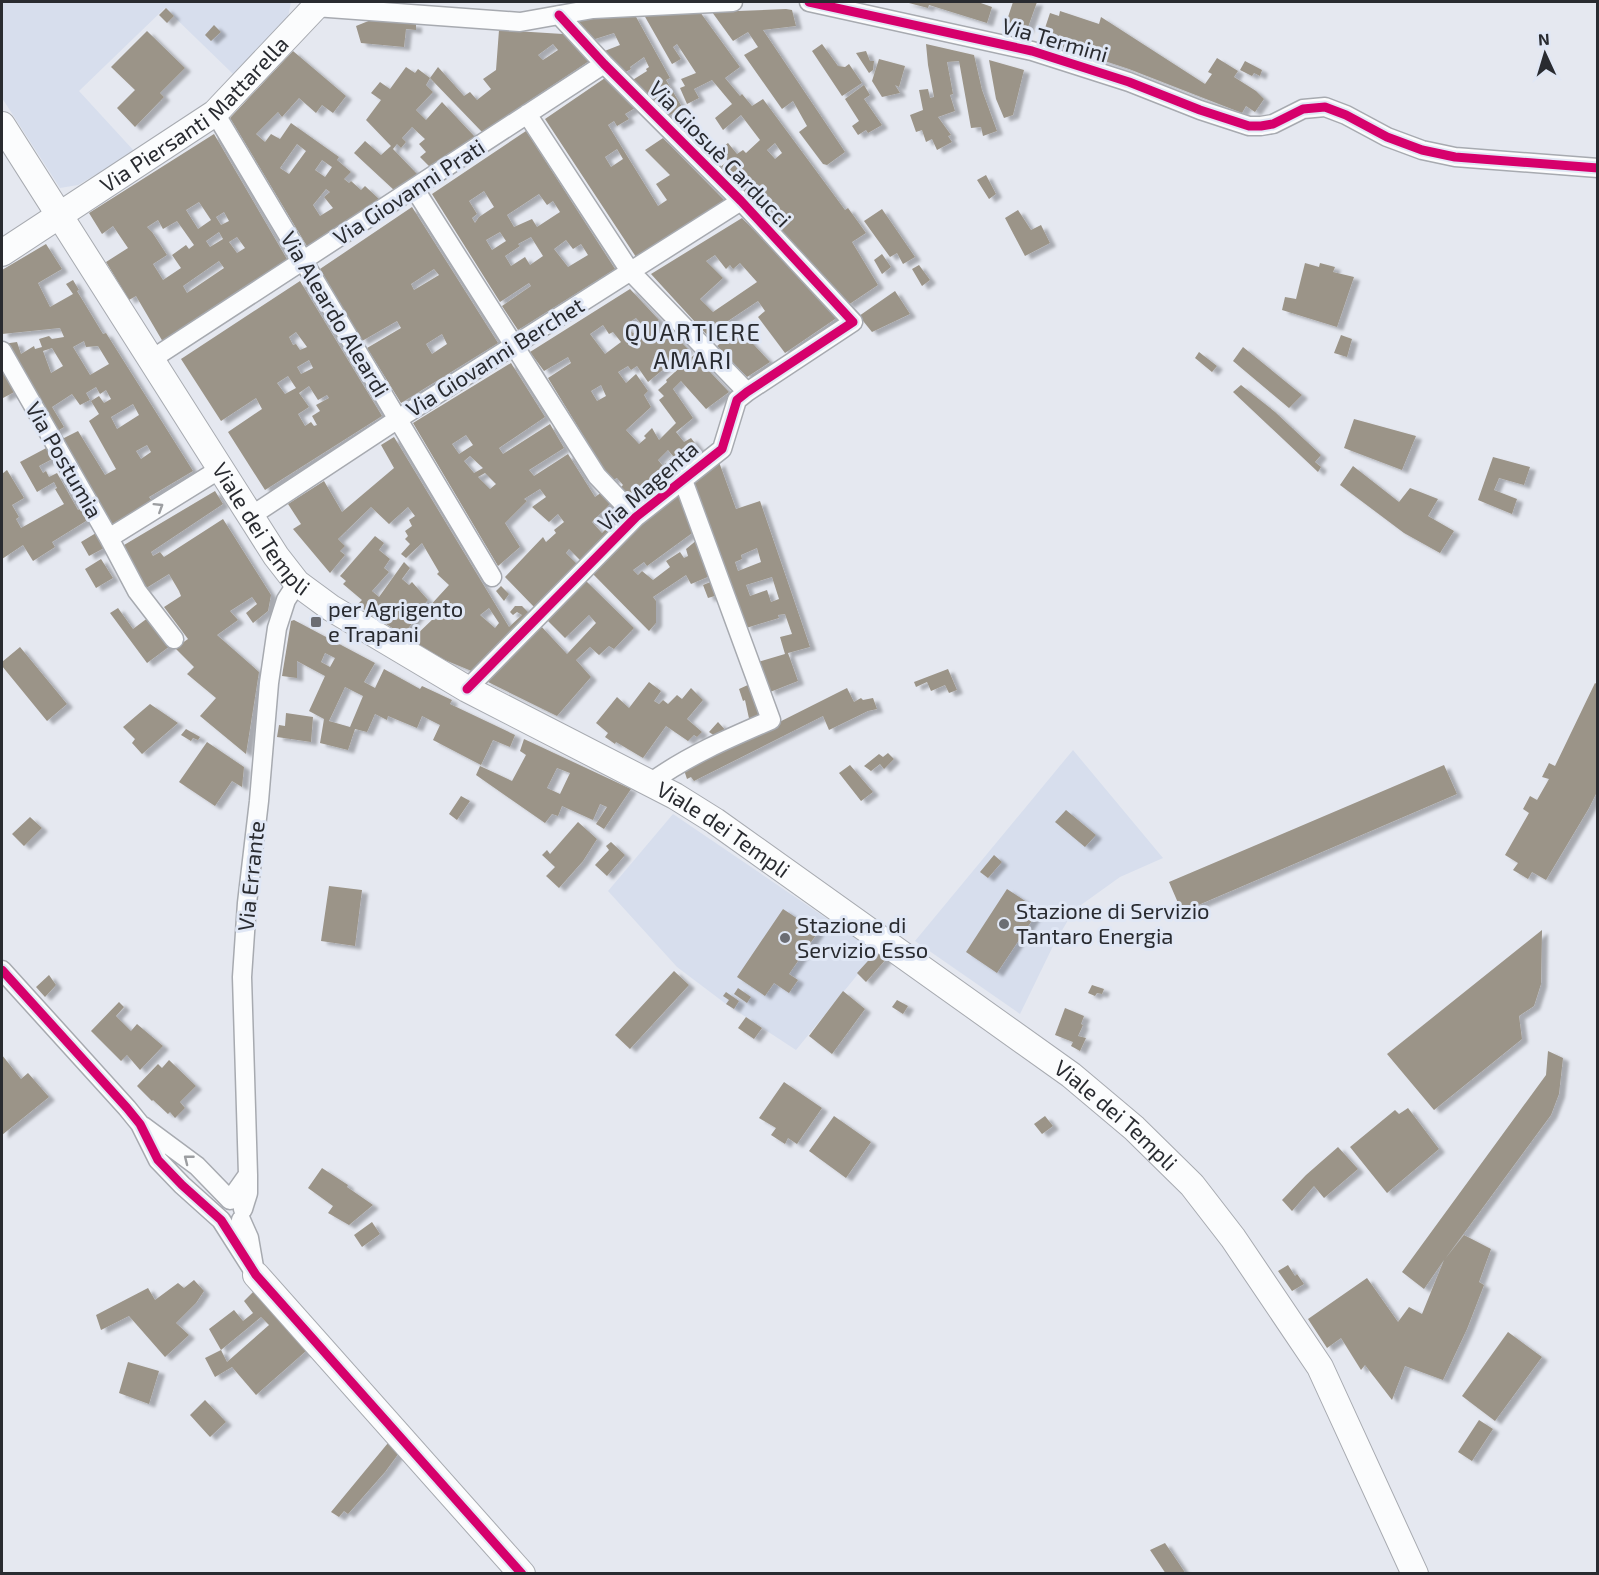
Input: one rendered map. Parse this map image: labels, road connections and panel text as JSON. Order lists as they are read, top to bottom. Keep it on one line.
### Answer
{"streets":{"main road":["Via Piersanti Mattarella","Viale dei Templi"],"street":["Via Termini","Via Giosuè Carducci","Via Giovanni Prati","Via Aleardo Aleardi","Via Giovanni Berchet","Via Postumia","Via Magenta","Via Errante"]},"crossings":[["Via Piersanti Mattarella","Via Aleardo Aleardi"],["Via Piersanti Mattarella","Viale dei Templi"],["Via Giosuè Carducci","Via Giovanni Prati"],["Via Giosuè Carducci","Via Giovanni Berchet"],["Via Giosuè Carducci","Via Magenta"],["Via Giovanni Prati","Via Aleardo Aleardi"],["Via Giovanni Prati","Viale dei Templi"],["Via Aleardo Aleardi","Via Giovanni Berchet"],["Via Giovanni Berchet","Viale dei Templi"],["Via Postumia","Viale dei Templi"],["Via Magenta","Viale dei Templi"],["Viale dei Templi","Via Errante"]],"districts":["QUARTIERE AMARI"],"places":{"transit":["per Agrigento e Trapani"],"other":["Stazione di Servizio Tantaro Energia","Stazione di Servizio Esso"]},"north":"top"}
